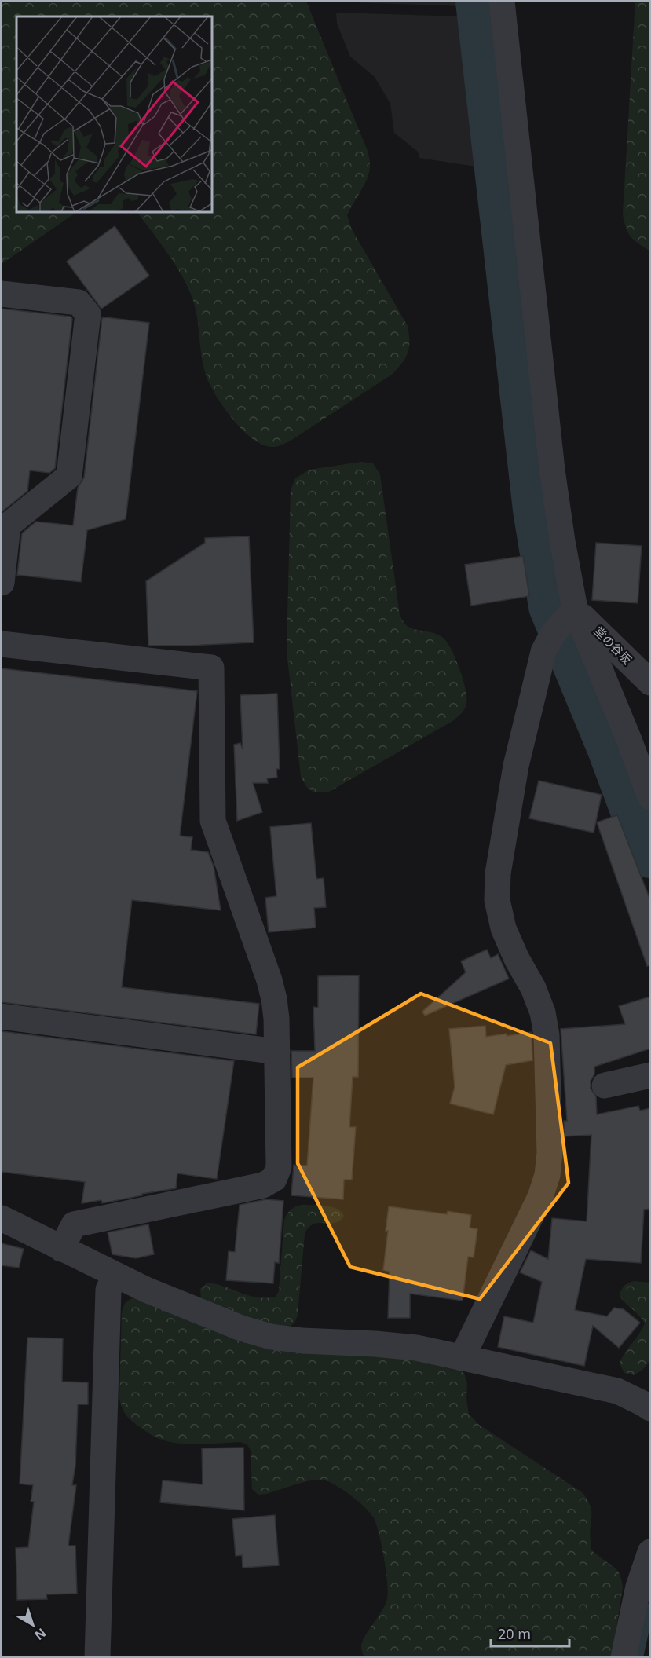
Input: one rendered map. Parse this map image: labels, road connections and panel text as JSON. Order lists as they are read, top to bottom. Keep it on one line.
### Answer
{"streets":{"street":["堂の谷坂"]},"scale_bar":"20 m","north":"bottom right"}
